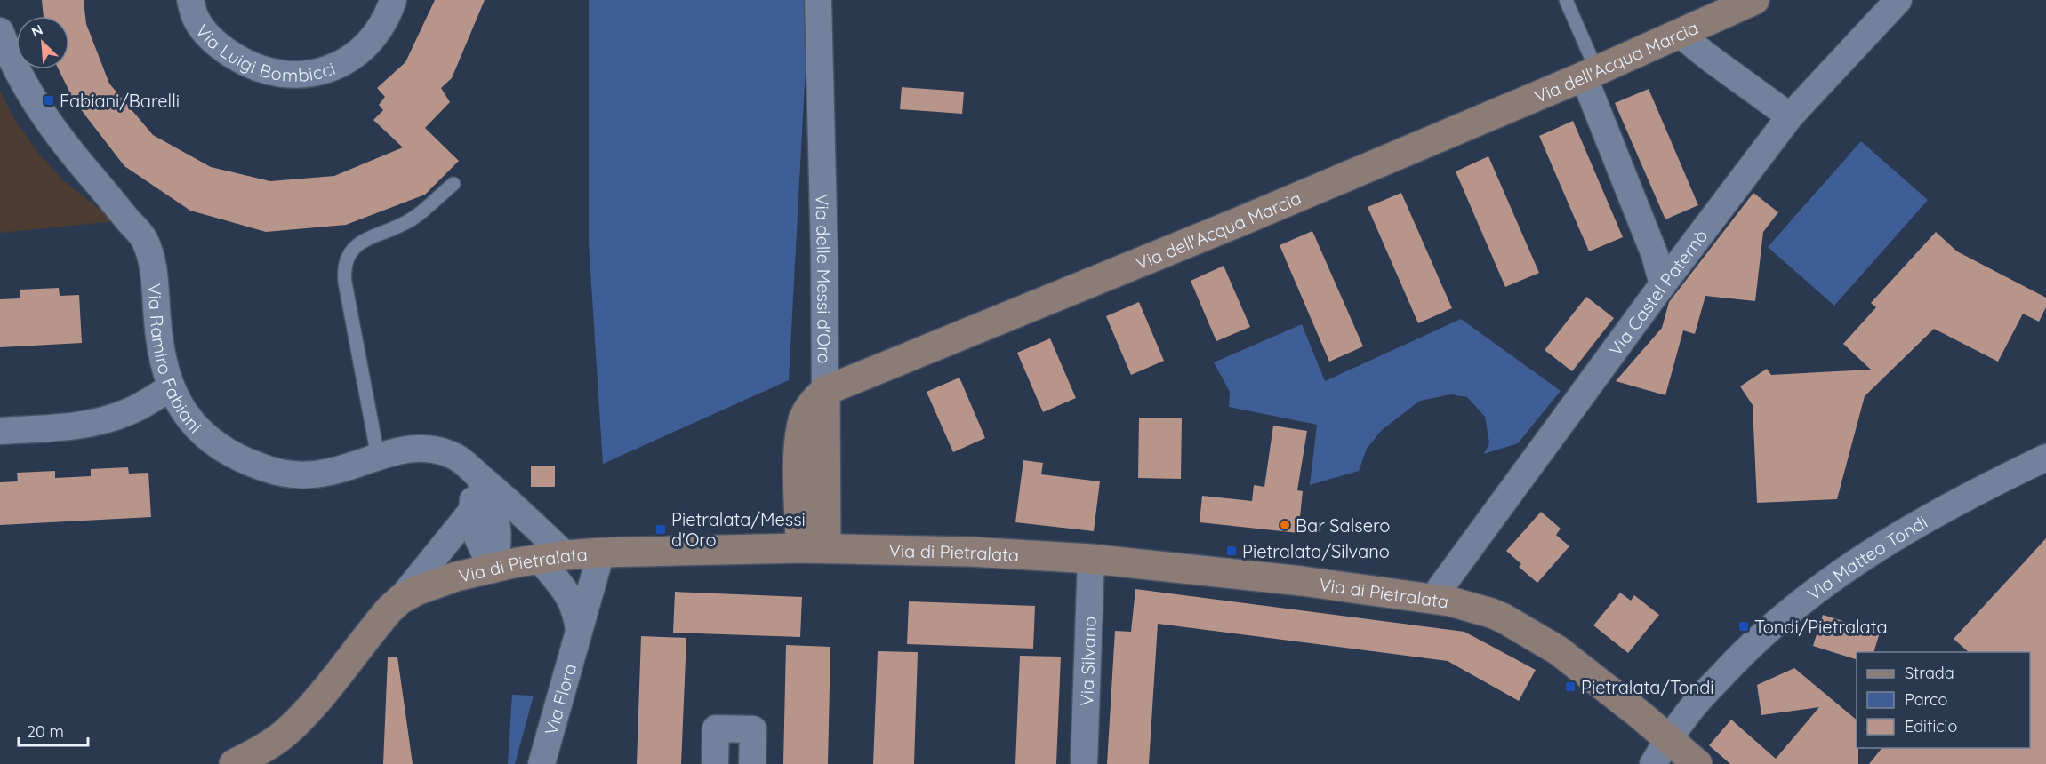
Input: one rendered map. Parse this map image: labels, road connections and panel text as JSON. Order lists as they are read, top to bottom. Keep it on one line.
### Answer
{"streets":{"street":["Via Luigi Bombicci","Via dell'Acqua Marcia","Via delle Messi d'Oro","Via Castel Paternò","Via Ramiro Fabiani","Via di Pietralata","Via Matteo Tondi","Via Silvano","Via Flora"]},"crossings":[["Via dell'Acqua Marcia","Via delle Messi d'Oro"],["Via Castel Paternò","Via di Pietralata"],["Via Ramiro Fabiani","Via di Pietralata"],["Via Ramiro Fabiani","Via Flora"],["Via di Pietralata","Via Matteo Tondi"],["Via di Pietralata","Via Silvano"],["Via di Pietralata","Via Flora"]],"places":{"transit":["Fabiani/Barelli","Pietralata/Messi d'Oro","Pietralata/Silvano","Tondi/Pietralata","Pietralata/Tondi"],"other":["Bar Salsero"]},"legend":["Strada","Parco","Edificio"],"scale_bar":"20 m","north":"top left"}
